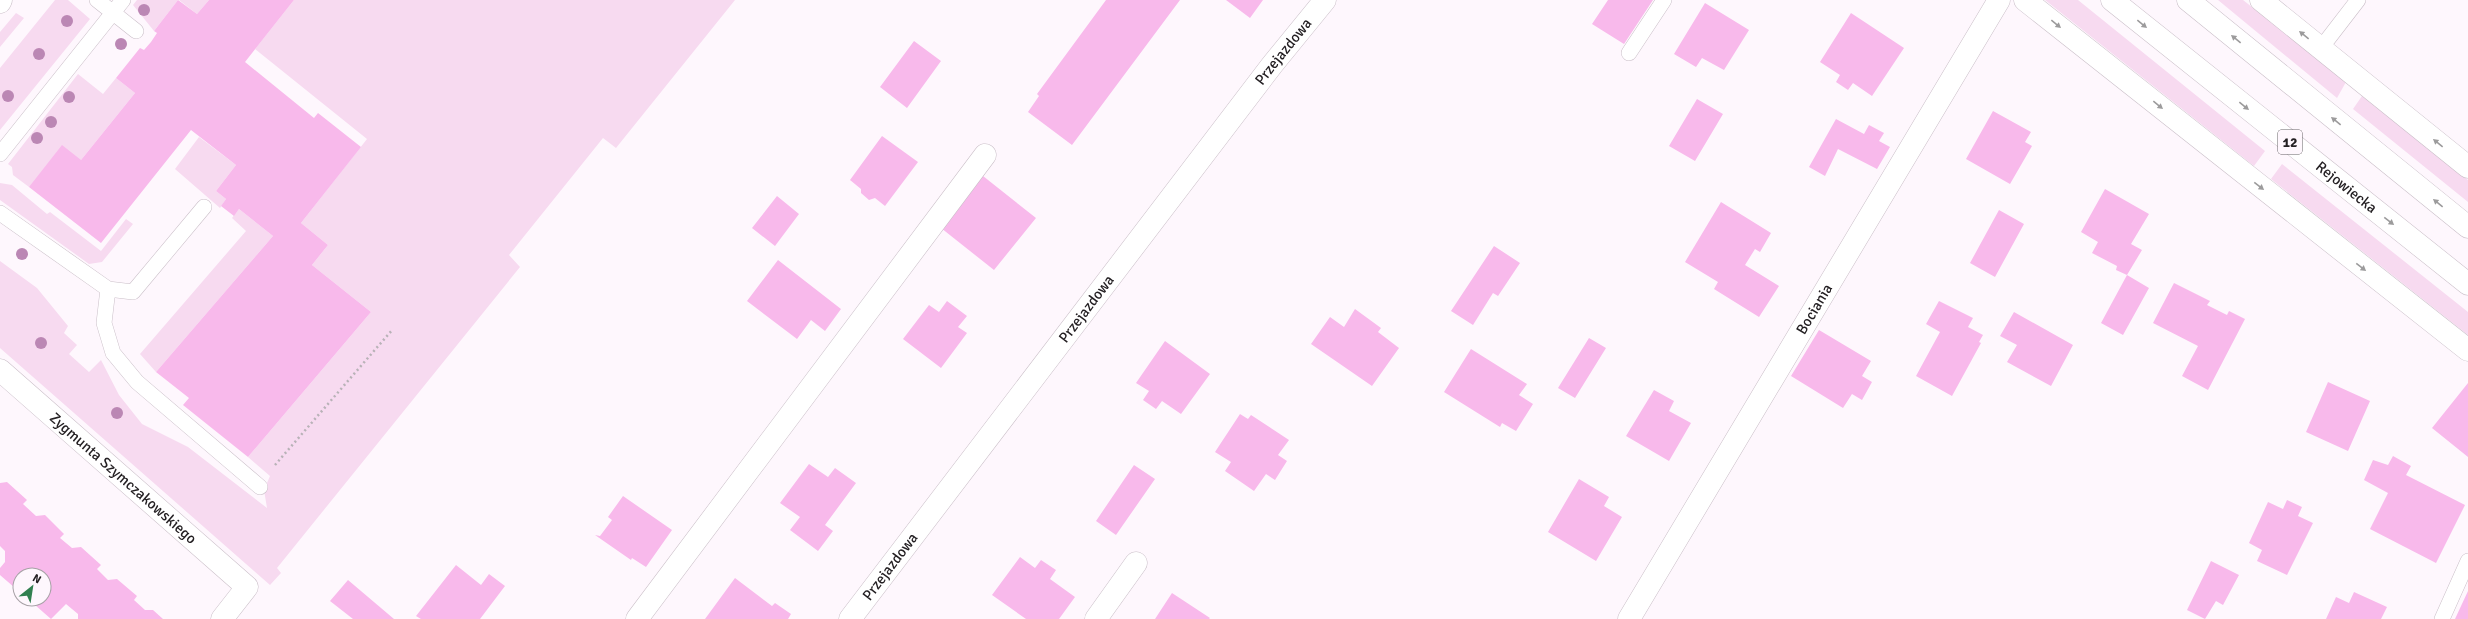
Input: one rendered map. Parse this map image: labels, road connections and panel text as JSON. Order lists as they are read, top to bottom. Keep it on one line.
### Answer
{"streets":{"main road":["Przejazdowa","12","Rejowiecka","Bociania","Zygmunta Szymczakowskiego"]},"north":"top right"}
